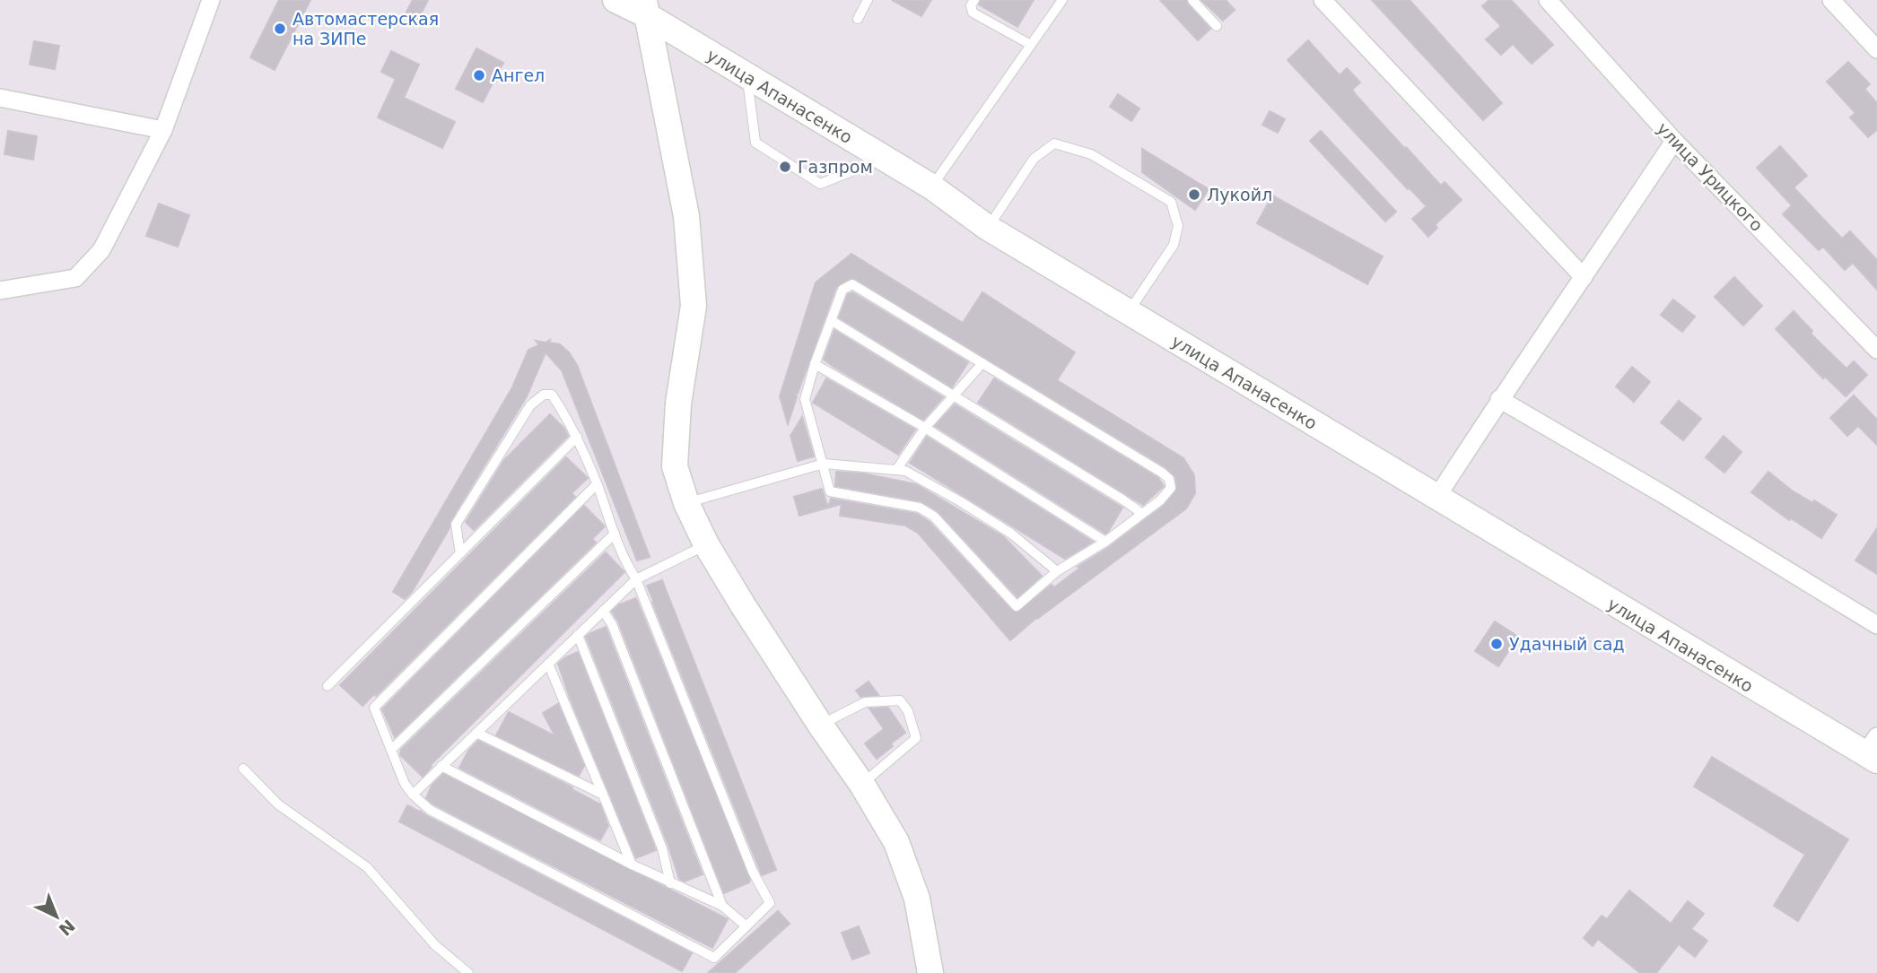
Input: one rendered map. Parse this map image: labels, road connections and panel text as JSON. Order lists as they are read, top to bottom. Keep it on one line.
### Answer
{"streets":{"main road":["улица Апанасенко"],"street":["улица Урицкого"]},"places":["Автомастерская на ЗИПе","Ангел","Газпром","Лукойл","Удачный сад"],"north":"bottom right"}
